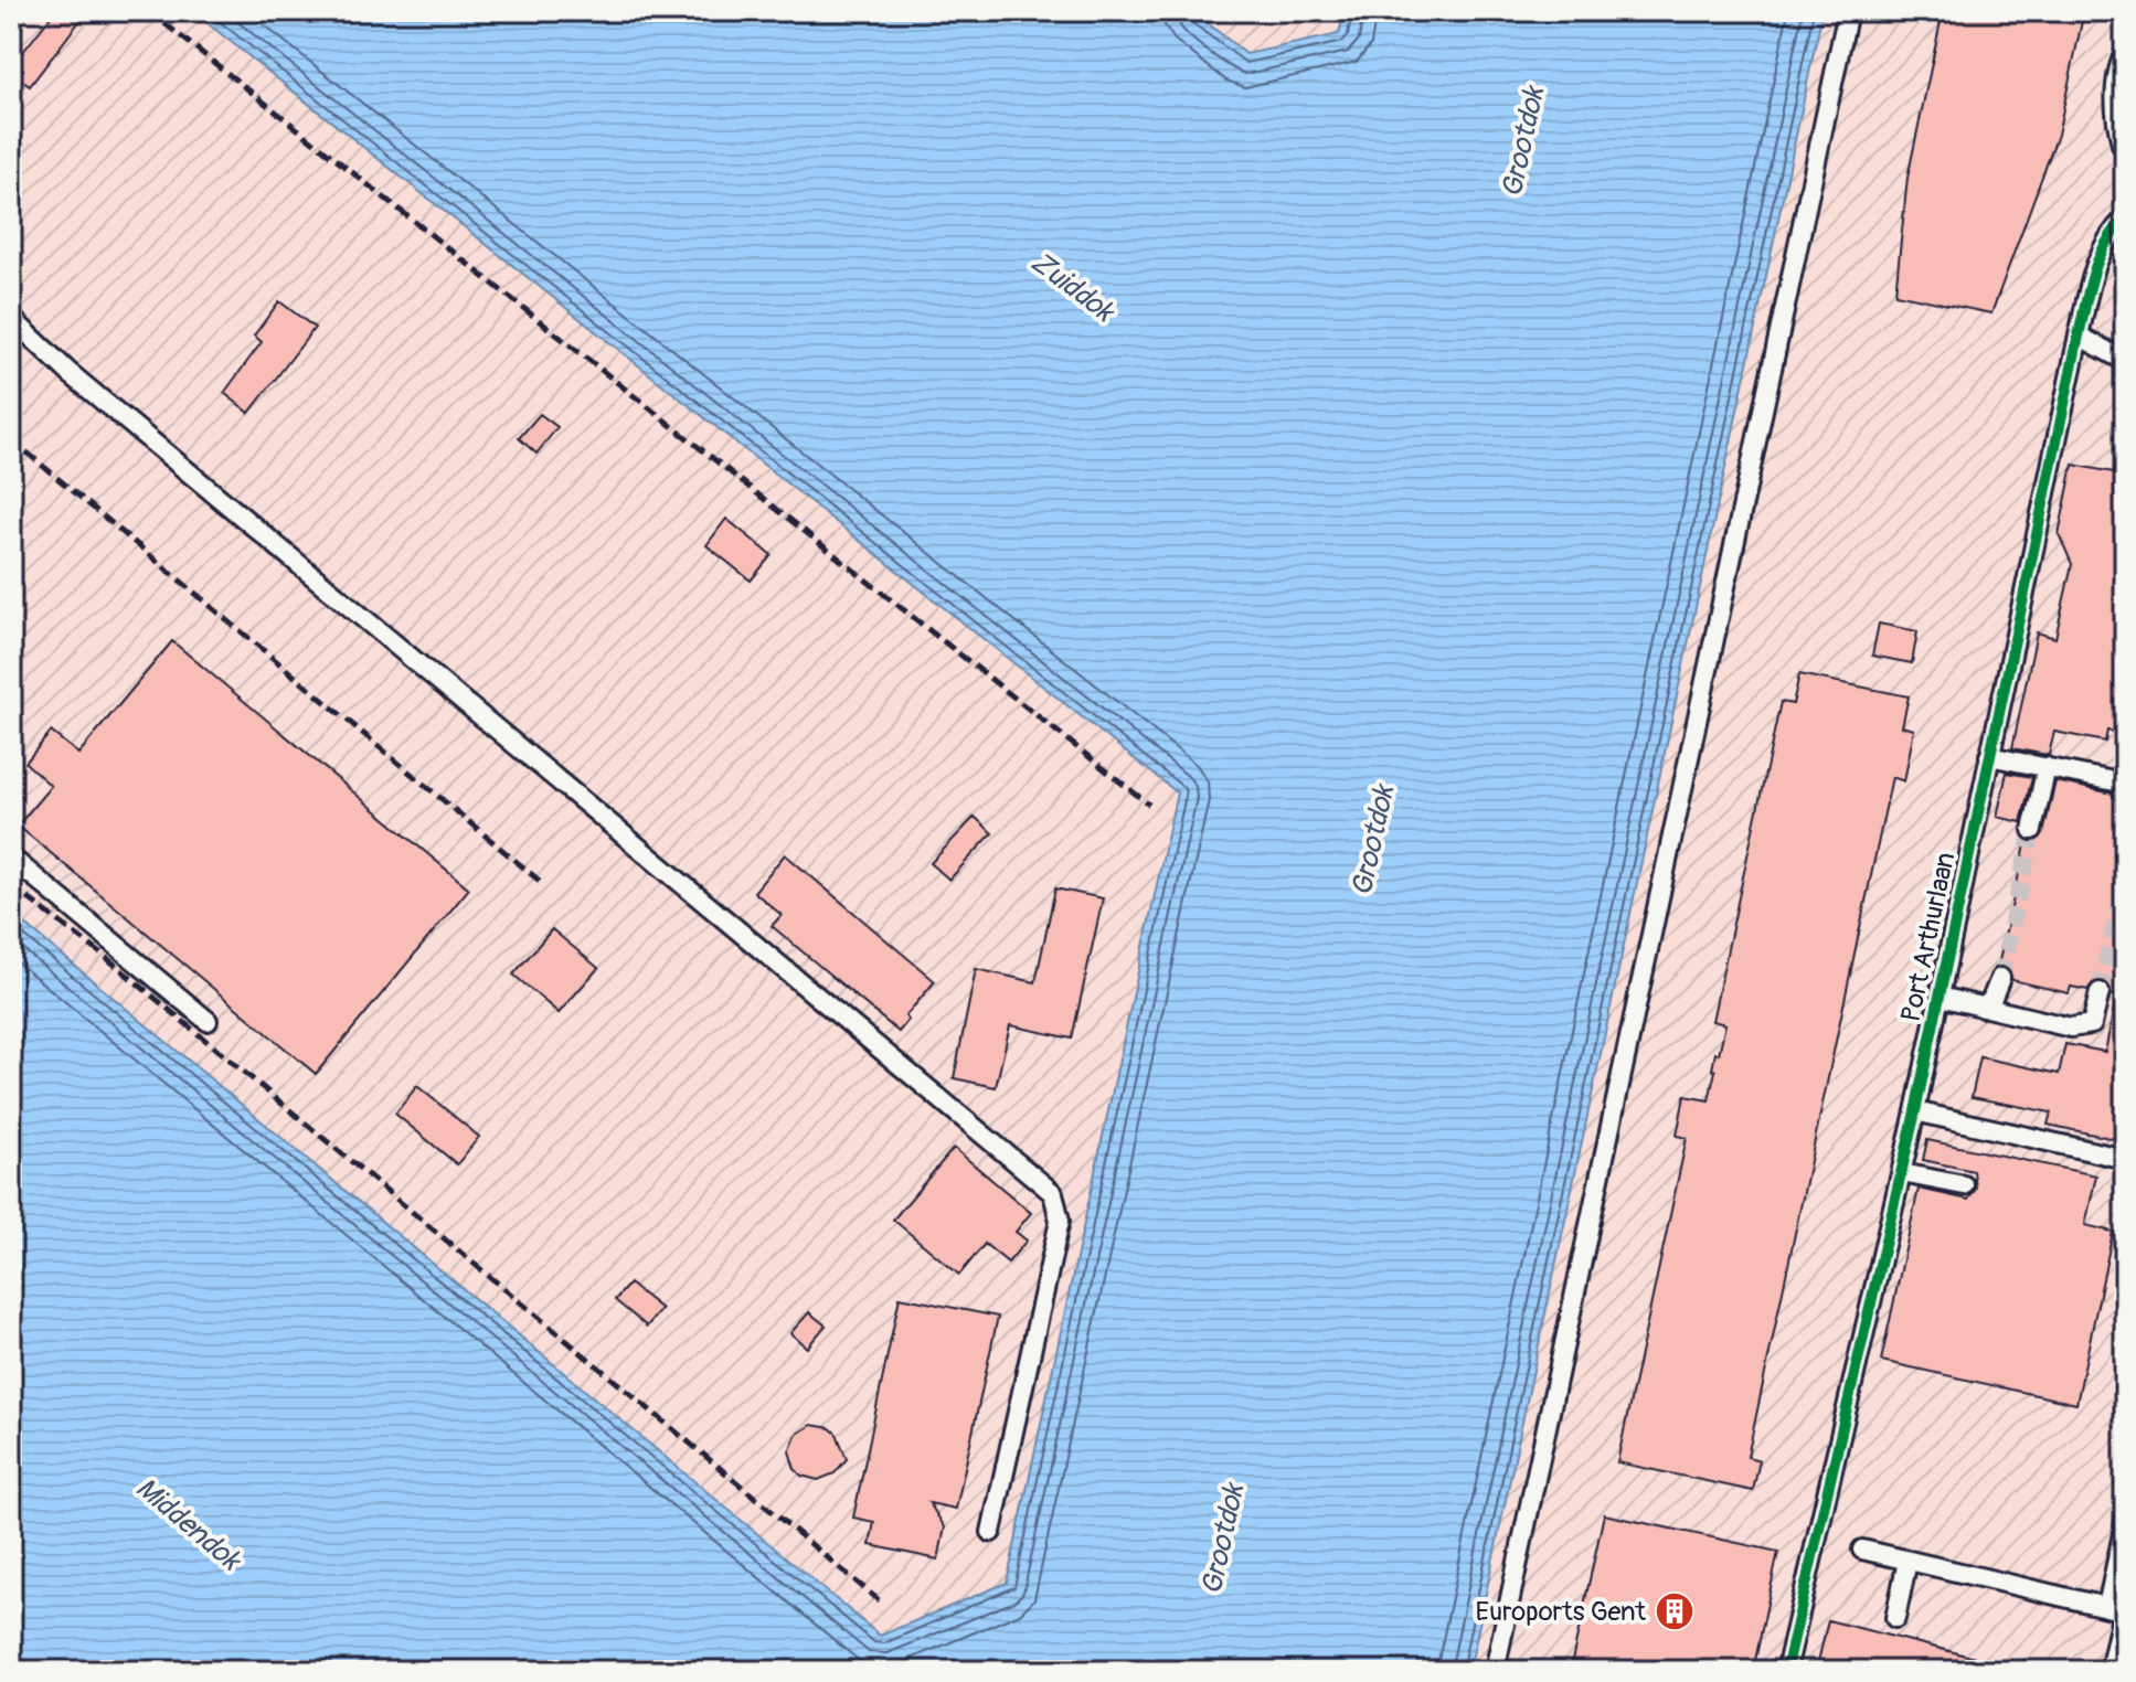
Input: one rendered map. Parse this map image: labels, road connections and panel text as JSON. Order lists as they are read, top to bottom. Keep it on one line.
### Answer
{"streets":{"street":["Port Arthurlaan"]},"water":["Grootdok","Zuiddok","Middendok"],"places":{"building":["Euroports Gent"]}}
